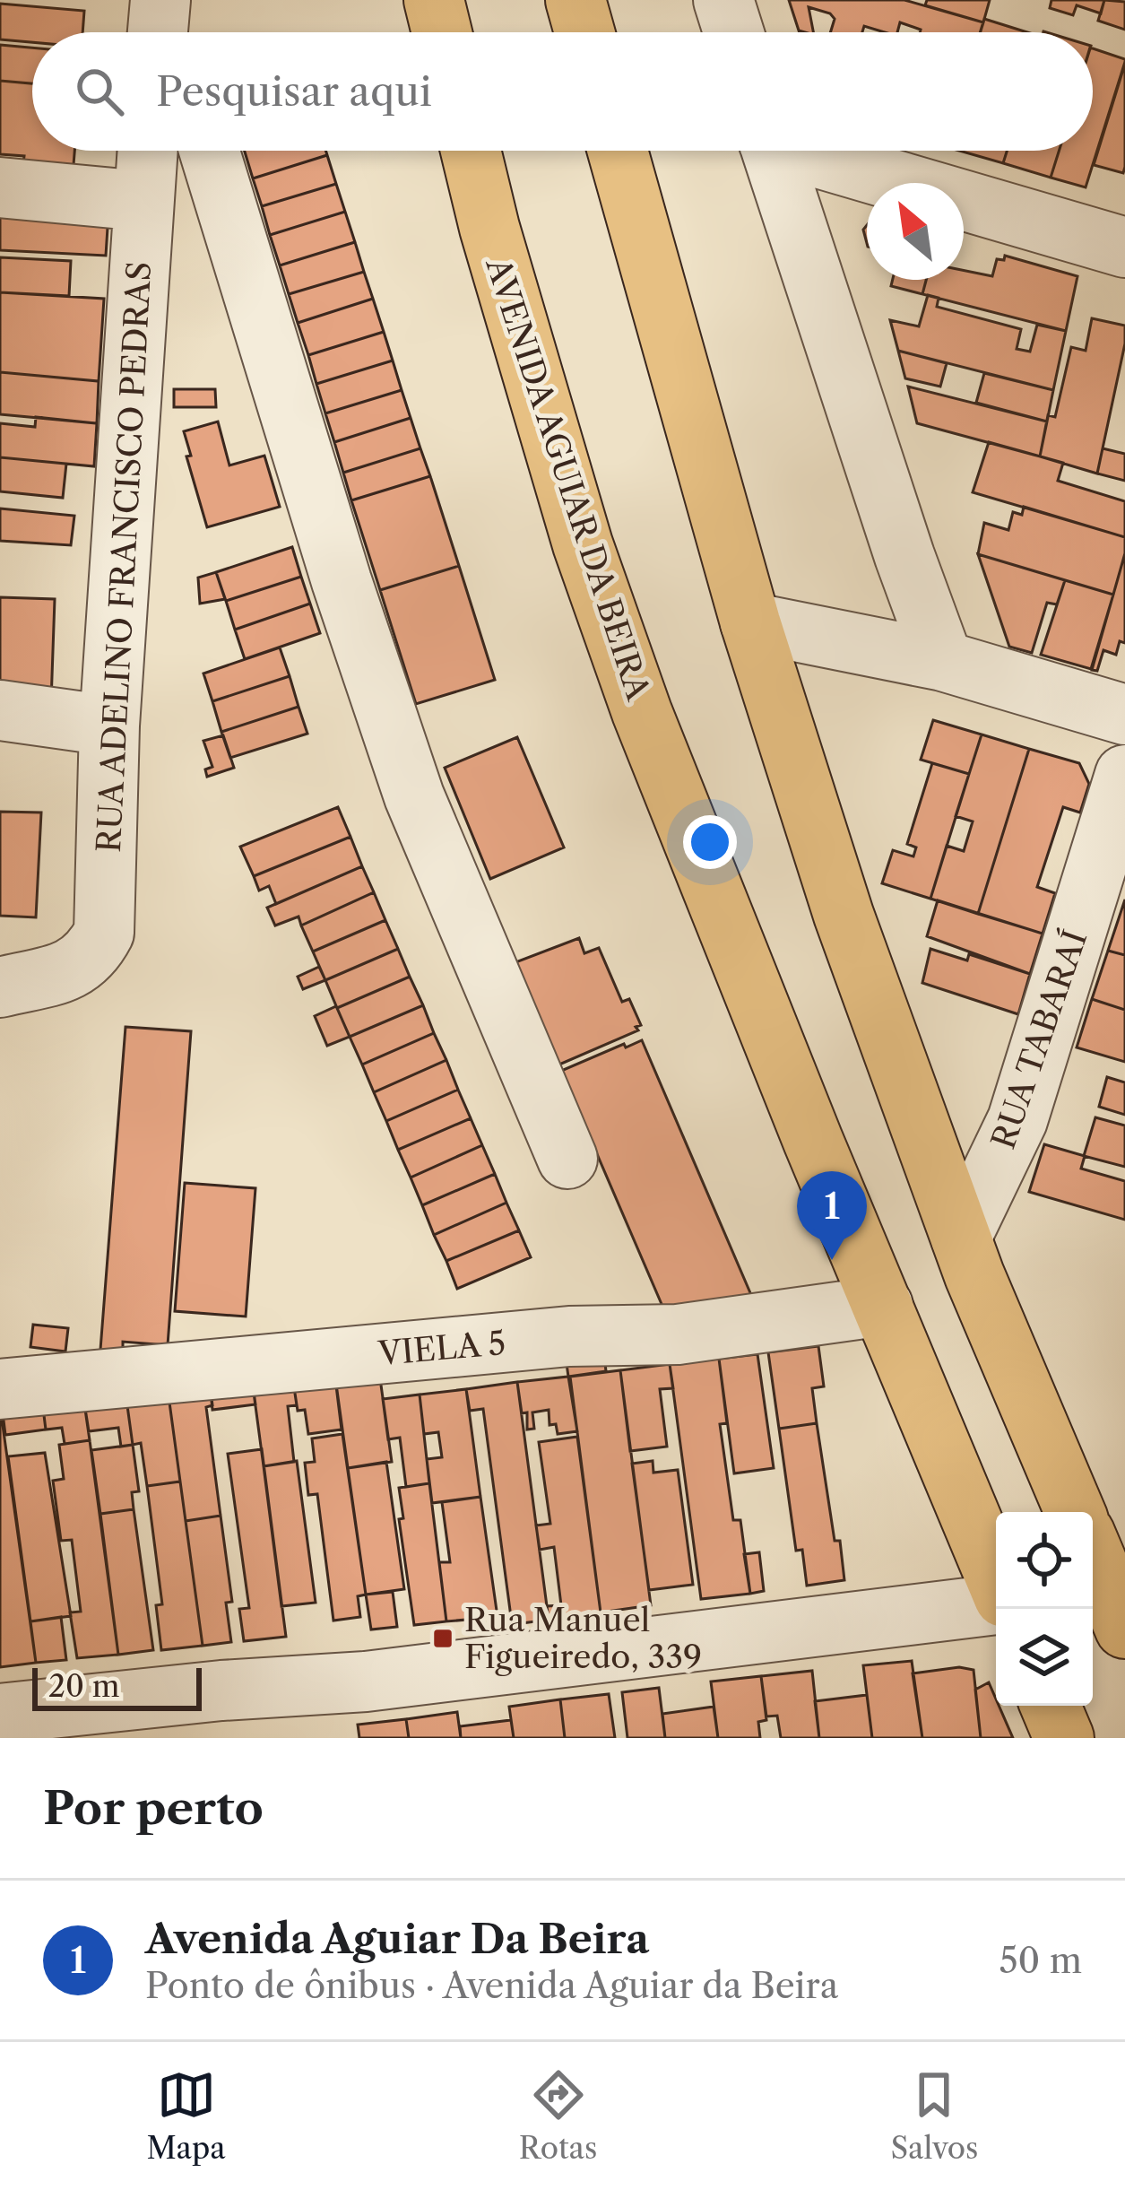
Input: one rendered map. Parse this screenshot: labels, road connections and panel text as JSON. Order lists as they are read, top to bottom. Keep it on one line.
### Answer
{"streets":{"main road":["AVENIDA AGUIAR DA BEIRA"],"street":["RUA ADELINO FRANCISCO PEDRAS","RUA TABARAÍ","VIELA 5"]},"crossings":[["AVENIDA AGUIAR DA BEIRA","VIELA 5"]],"places":{"transit":["Rua Manuel Figueiredo, 339"]},"scale_bar":"20 m","north":"top left","page":{"search":"Pesquisar aqui","pins":"1","scale":"20 m","heading":"Por perto","list":[{"mark":"1","name":"Avenida Aguiar Da Beira","note":"Ponto de ônibus · Avenida Aguiar da Beira","value":"50 m"}],"nav":["Mapa","Rotas","Salvos"]}}
